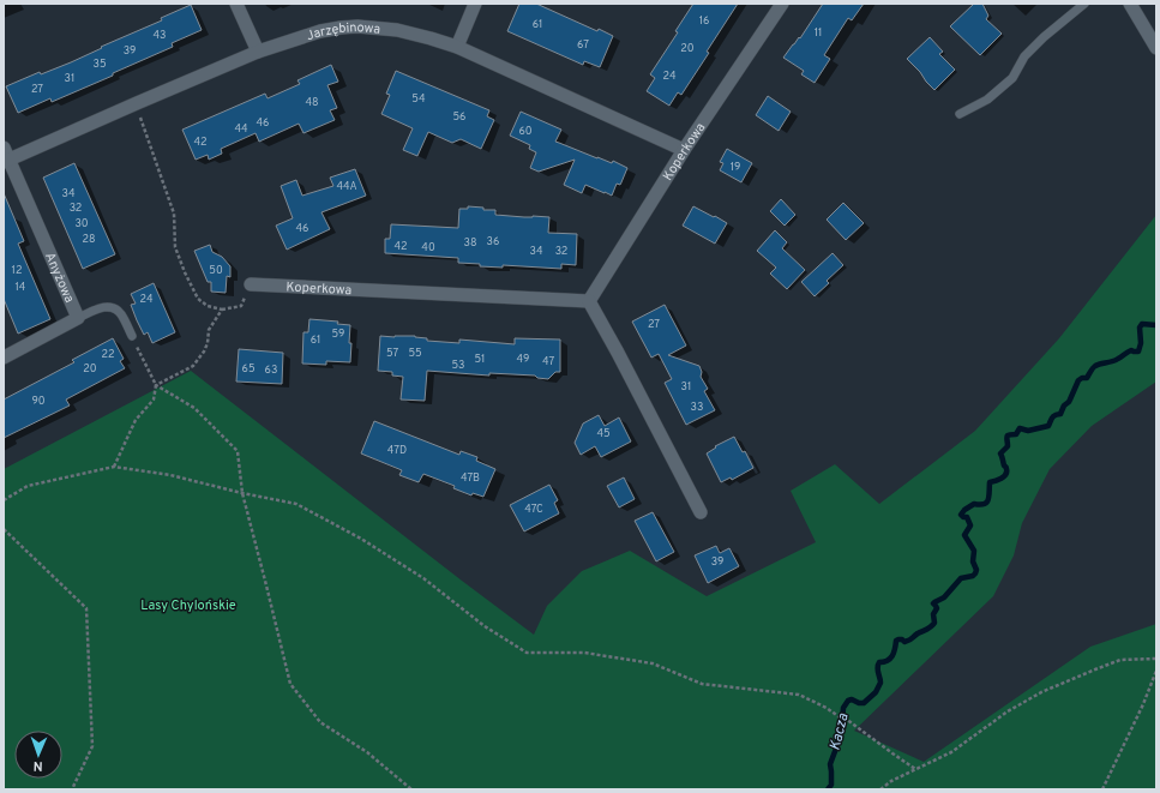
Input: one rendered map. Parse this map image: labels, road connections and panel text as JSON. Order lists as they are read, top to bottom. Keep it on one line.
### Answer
{"streets":{"street":["Jarzębinowa","Koperkowa","Anyżowa"]},"crossings":[["Jarzębinowa","Koperkowa"],["Jarzębinowa","Anyżowa"]],"water":["Kacza"],"parks":["Lasy Chylońskie"],"house_numbers":["16","61","11","43","67","20","39","35","24","31","27","54","48","56","46","44","60","42","19","44A","34","32","30","46","28","36","38","42","40","34","32","12","50","14","24","27","59","61","57","55","22","51","49","47","53","20","65","63","31","90","33","45","47D","47B","47C","39"],"north":"bottom"}
